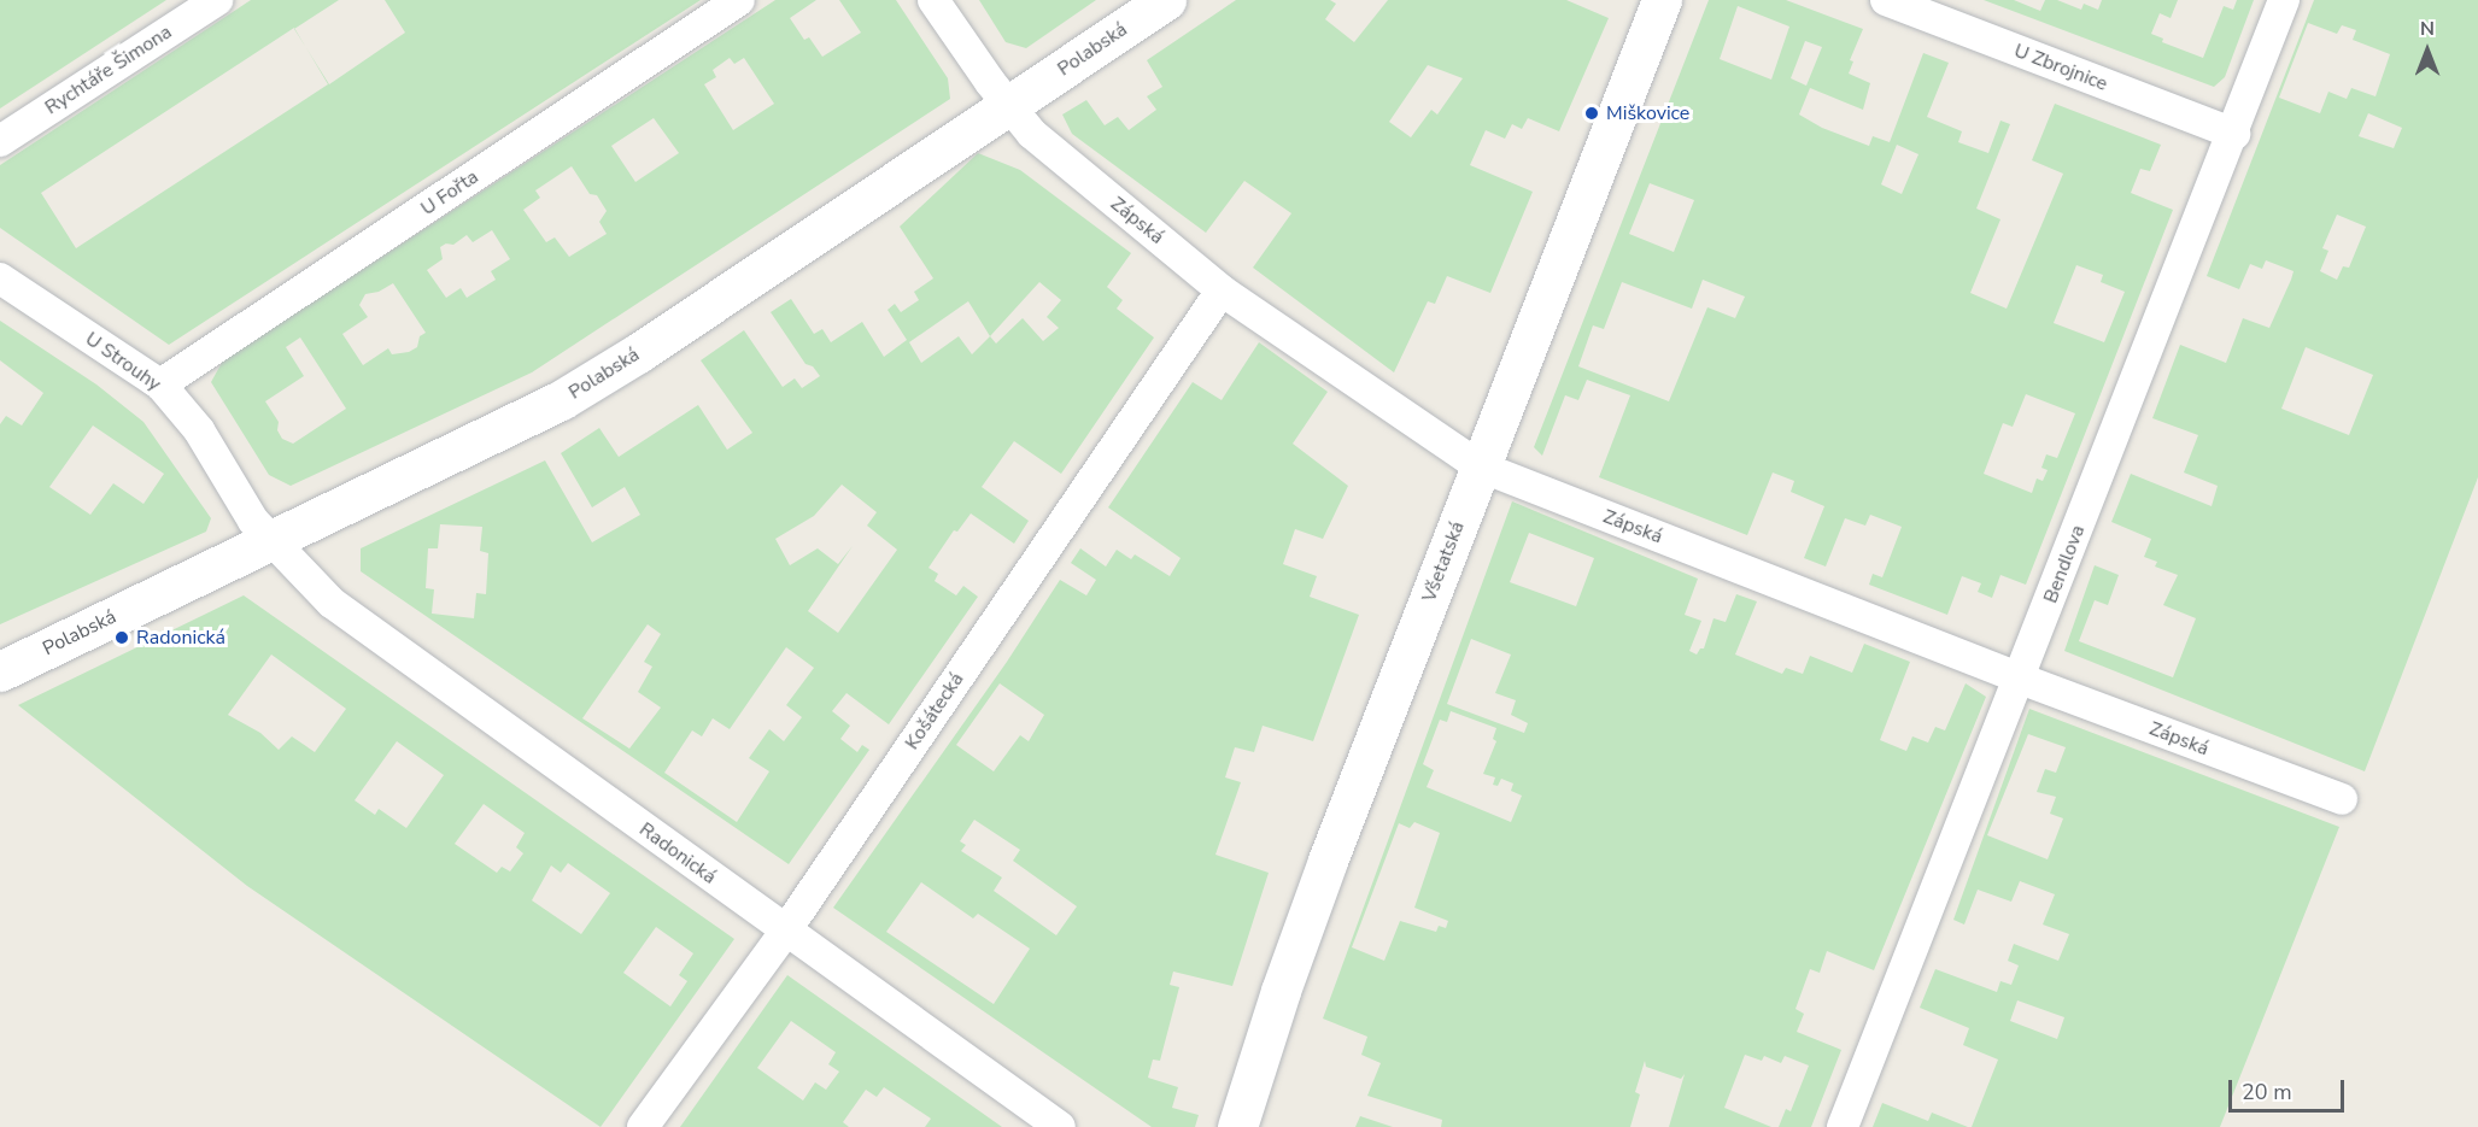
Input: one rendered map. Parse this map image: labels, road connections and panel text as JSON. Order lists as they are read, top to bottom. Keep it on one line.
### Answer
{"streets":{"street":["Polabská","U Zbrojnice","Rychtáře Šimona","U Fořta","Zápská","U Strouhy","Všetatská","Bendlova","Košátecká","Radonická"]},"crossings":[["Polabská","Zápská"],["Polabská","U Strouhy"],["Polabská","Radonická"],["U Zbrojnice","Bendlova"],["U Fořta","U Strouhy"],["Zápská","Všetatská"],["Zápská","Bendlova"],["Zápská","Košátecká"],["U Strouhy","Radonická"],["Košátecká","Radonická"]],"places":["Miškovice","Radonická"],"scale_bar":"20 m","north":"top"}
